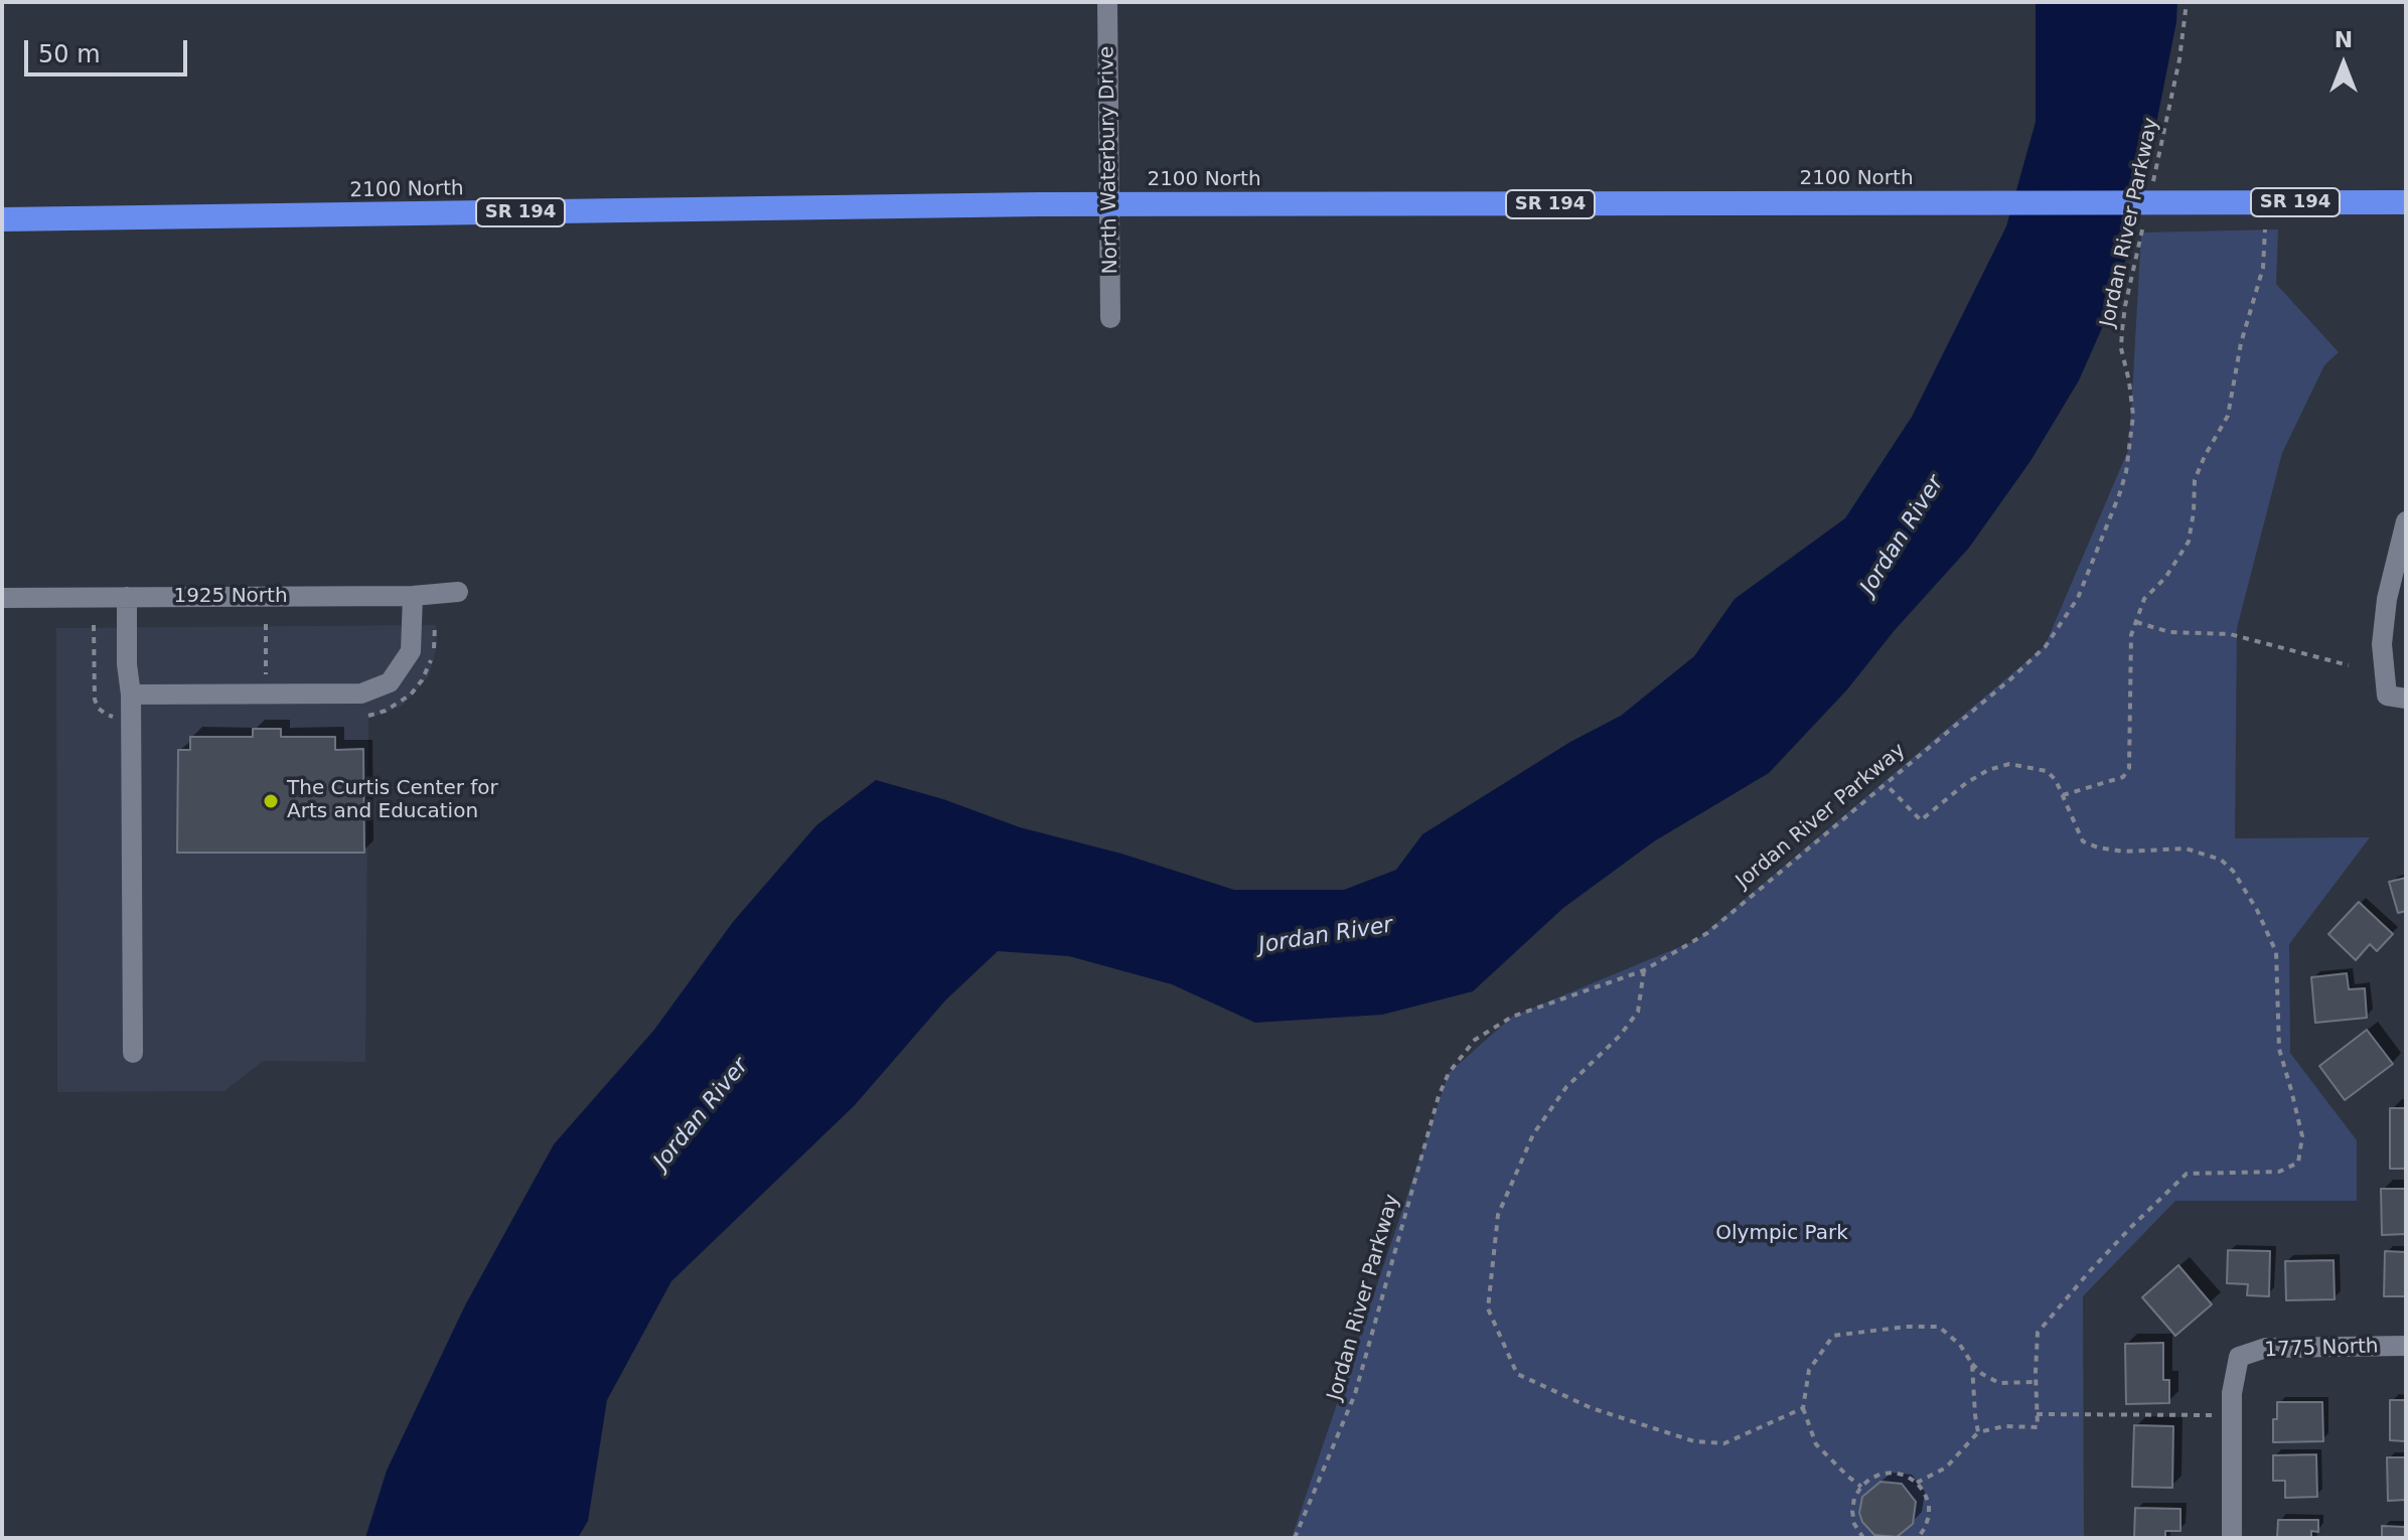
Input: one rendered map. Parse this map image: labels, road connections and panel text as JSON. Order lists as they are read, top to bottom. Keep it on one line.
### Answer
{"streets":{"highway":["2100 North","SR 194"],"street":["North Waterbury Drive","1925 North","1775 North"],"path":["Jordan River Parkway"]},"water":["Jordan River"],"parks":["Olympic Park"],"places":["The Curtis Center for Arts and Education"],"scale_bar":"50 m","north":"top"}
